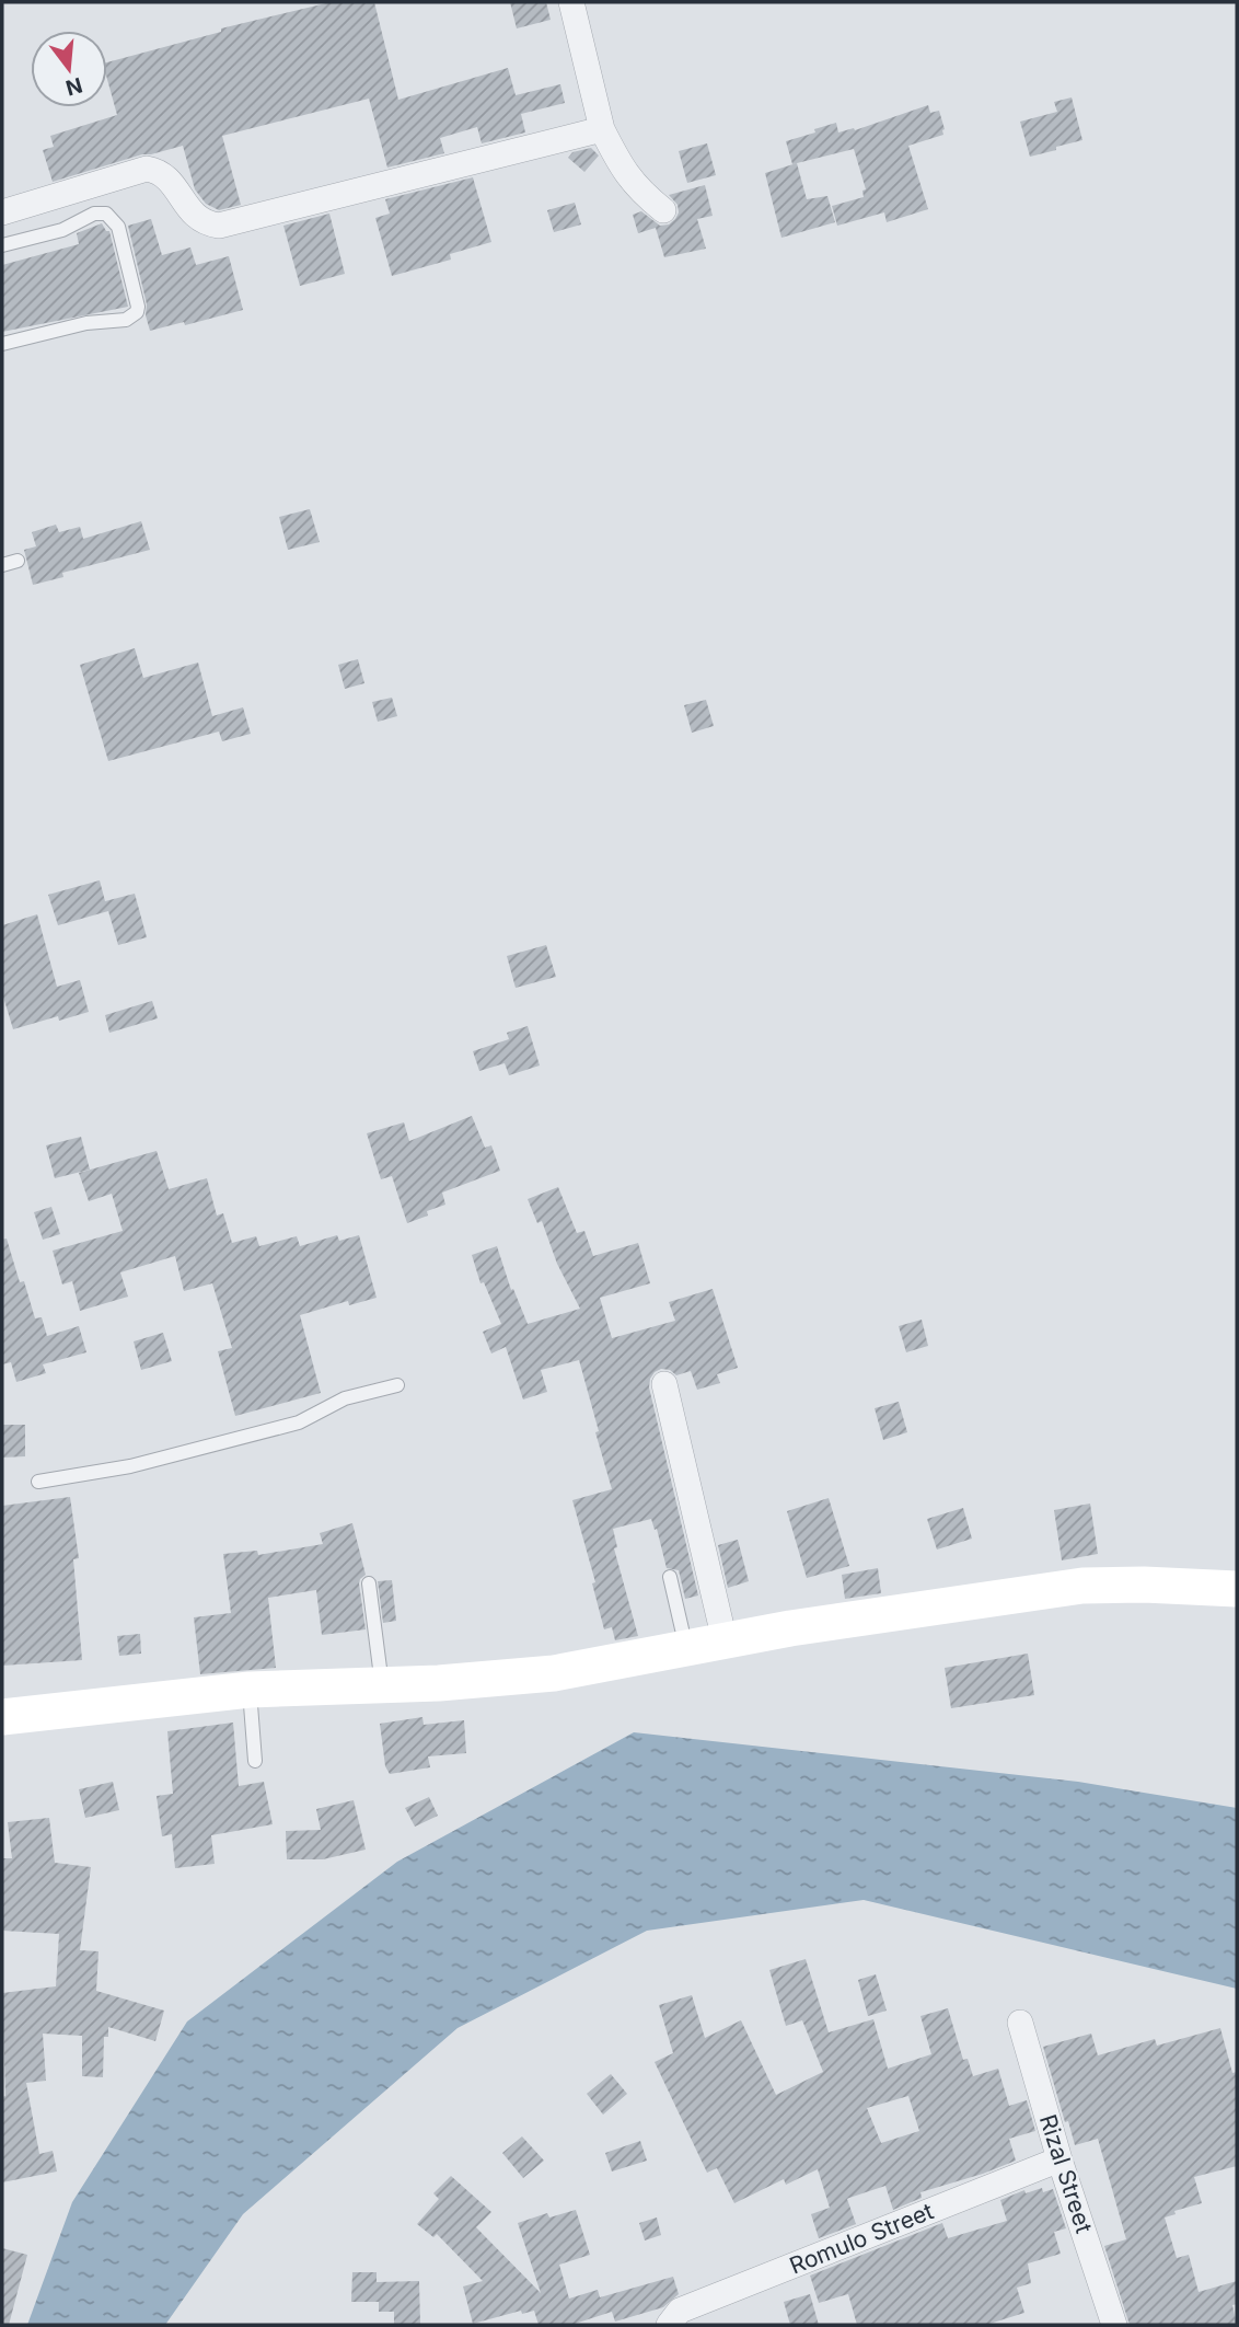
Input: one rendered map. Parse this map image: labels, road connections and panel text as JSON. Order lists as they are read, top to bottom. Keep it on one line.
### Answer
{"streets":{"street":["Rizal Street","Romulo Street"]},"crossings":[["Rizal Street","Romulo Street"]],"north":"bottom"}
